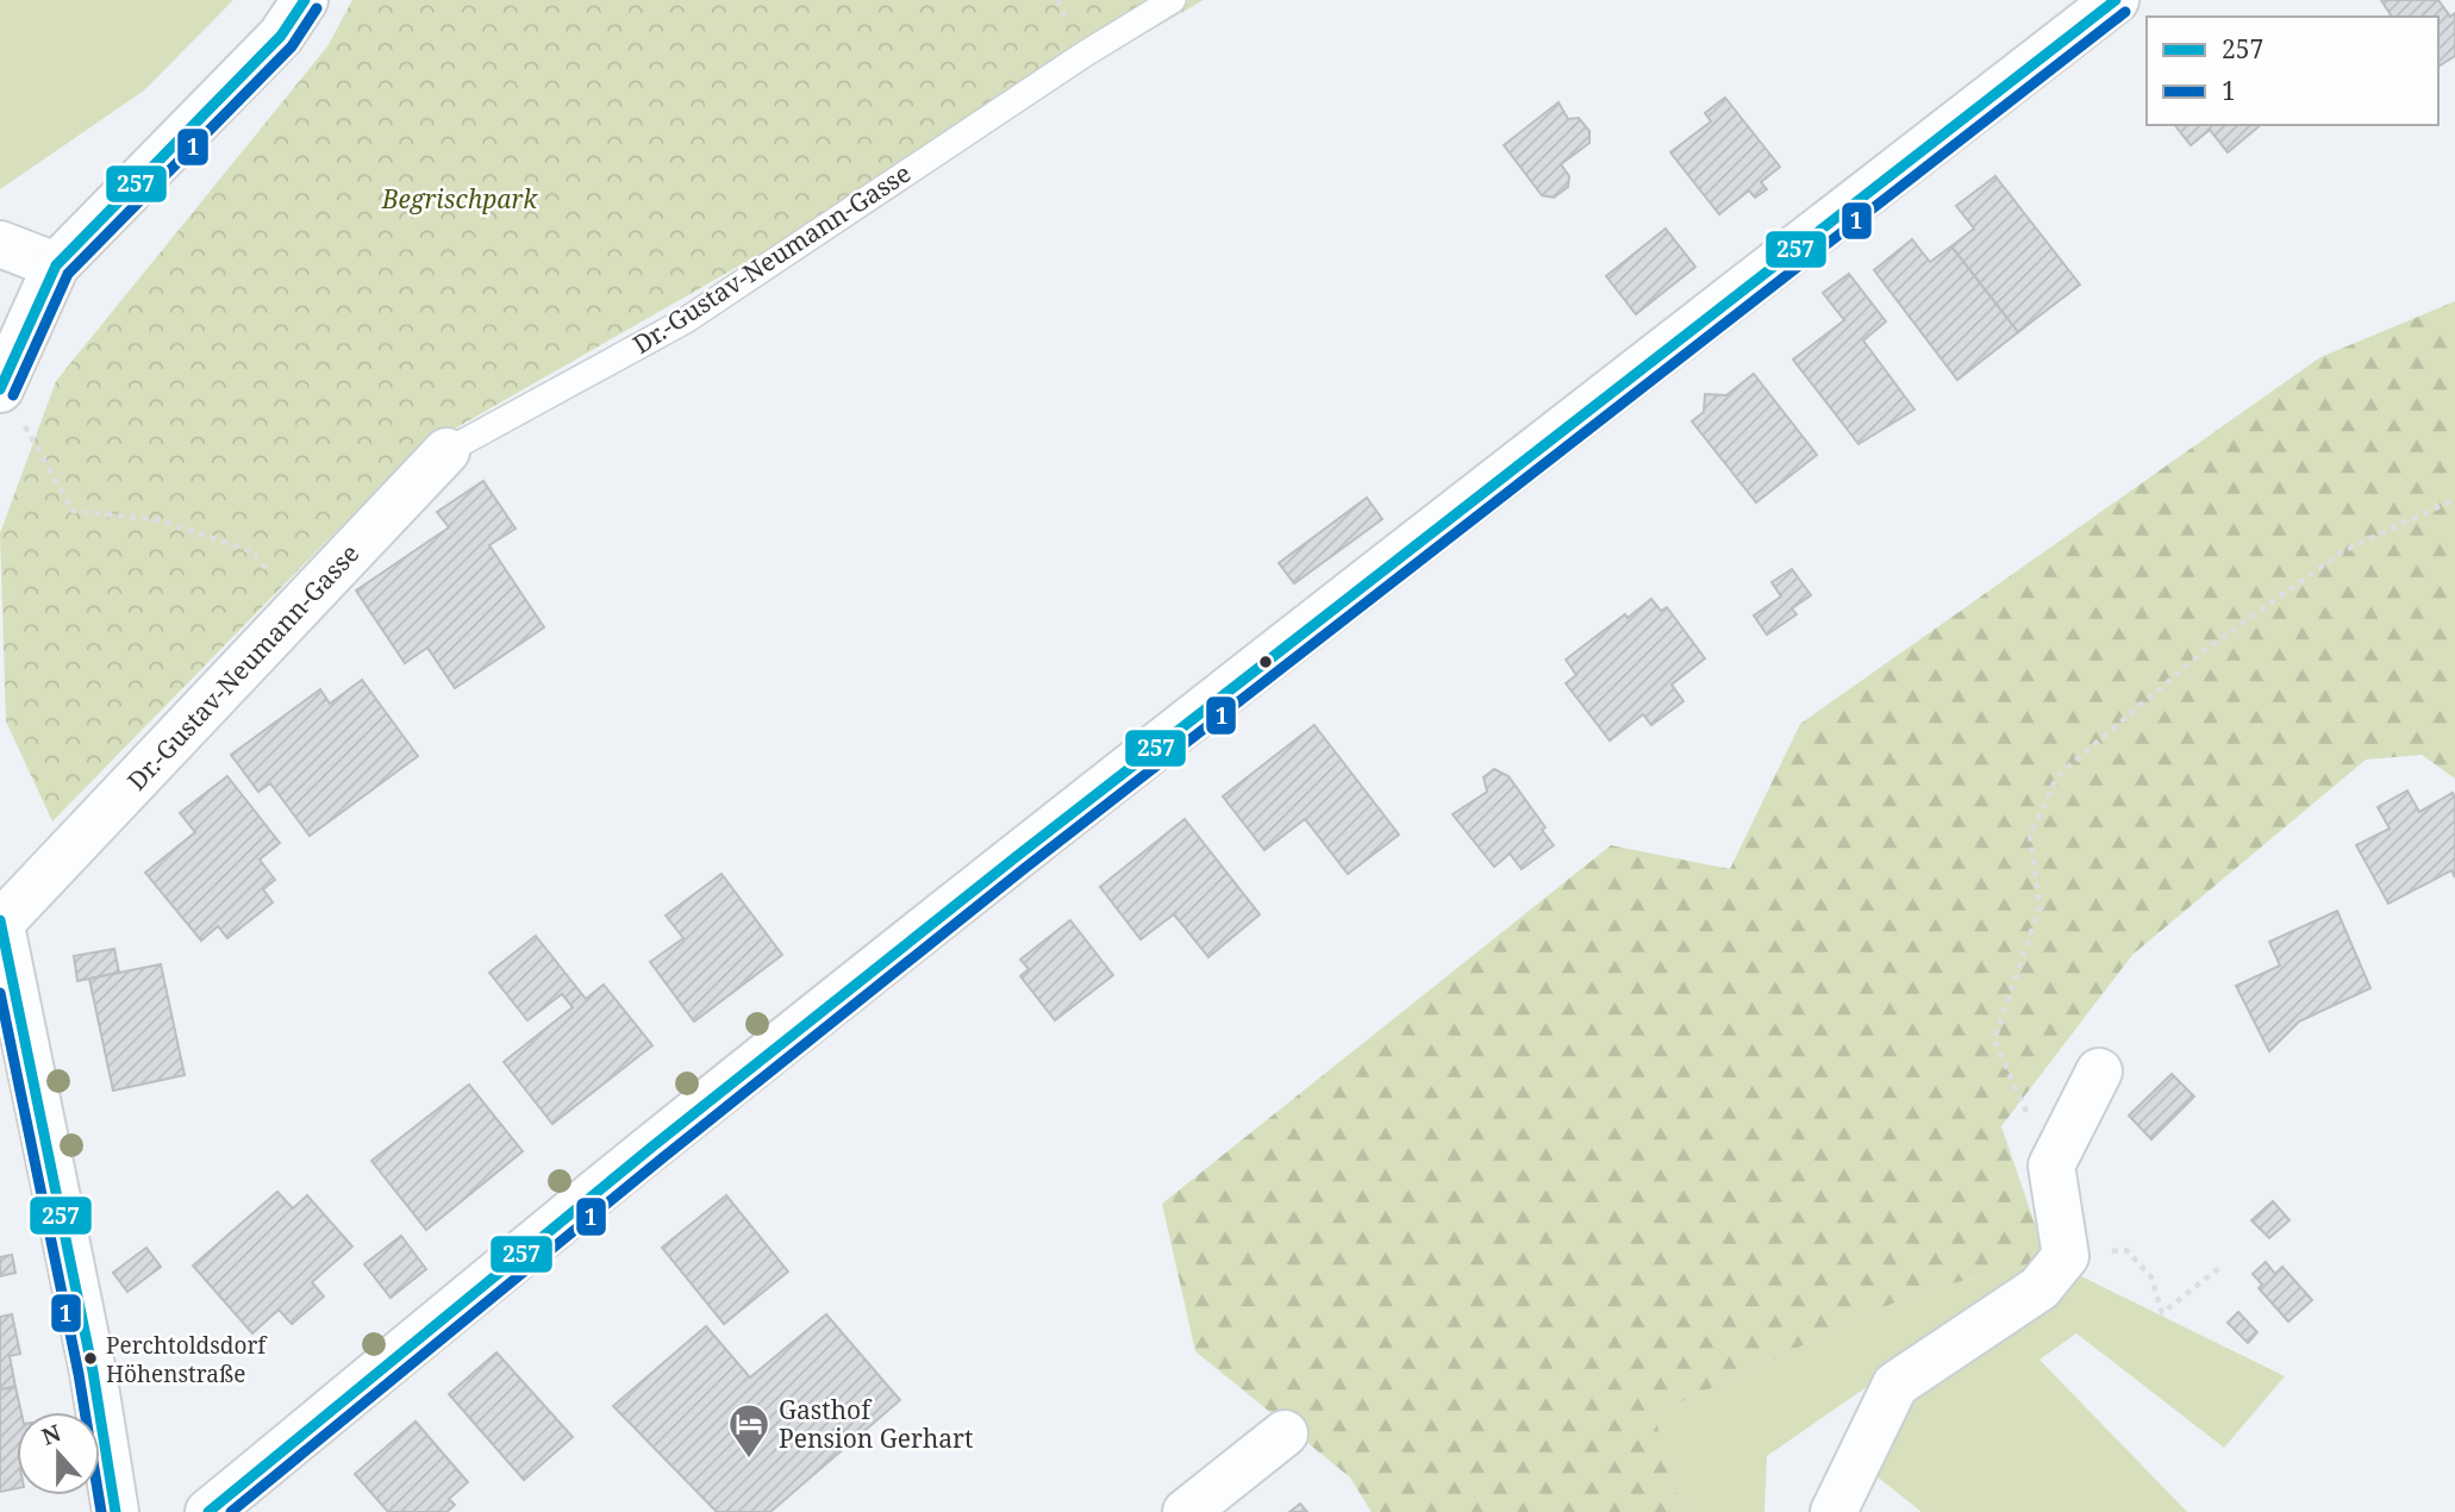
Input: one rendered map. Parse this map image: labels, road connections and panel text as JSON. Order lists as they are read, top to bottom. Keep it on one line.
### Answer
{"streets":{"street":["Dr.-Gustav-Neumann-Gasse"]},"parks":["Begrischpark"],"places":{"other":["Perchtoldsdorf Höhenstraße"],"hotel":["Gasthof Pension Gerhart"]},"lines":["transit line 257","transit line 1"],"legend":["257","1"],"north":"top"}
